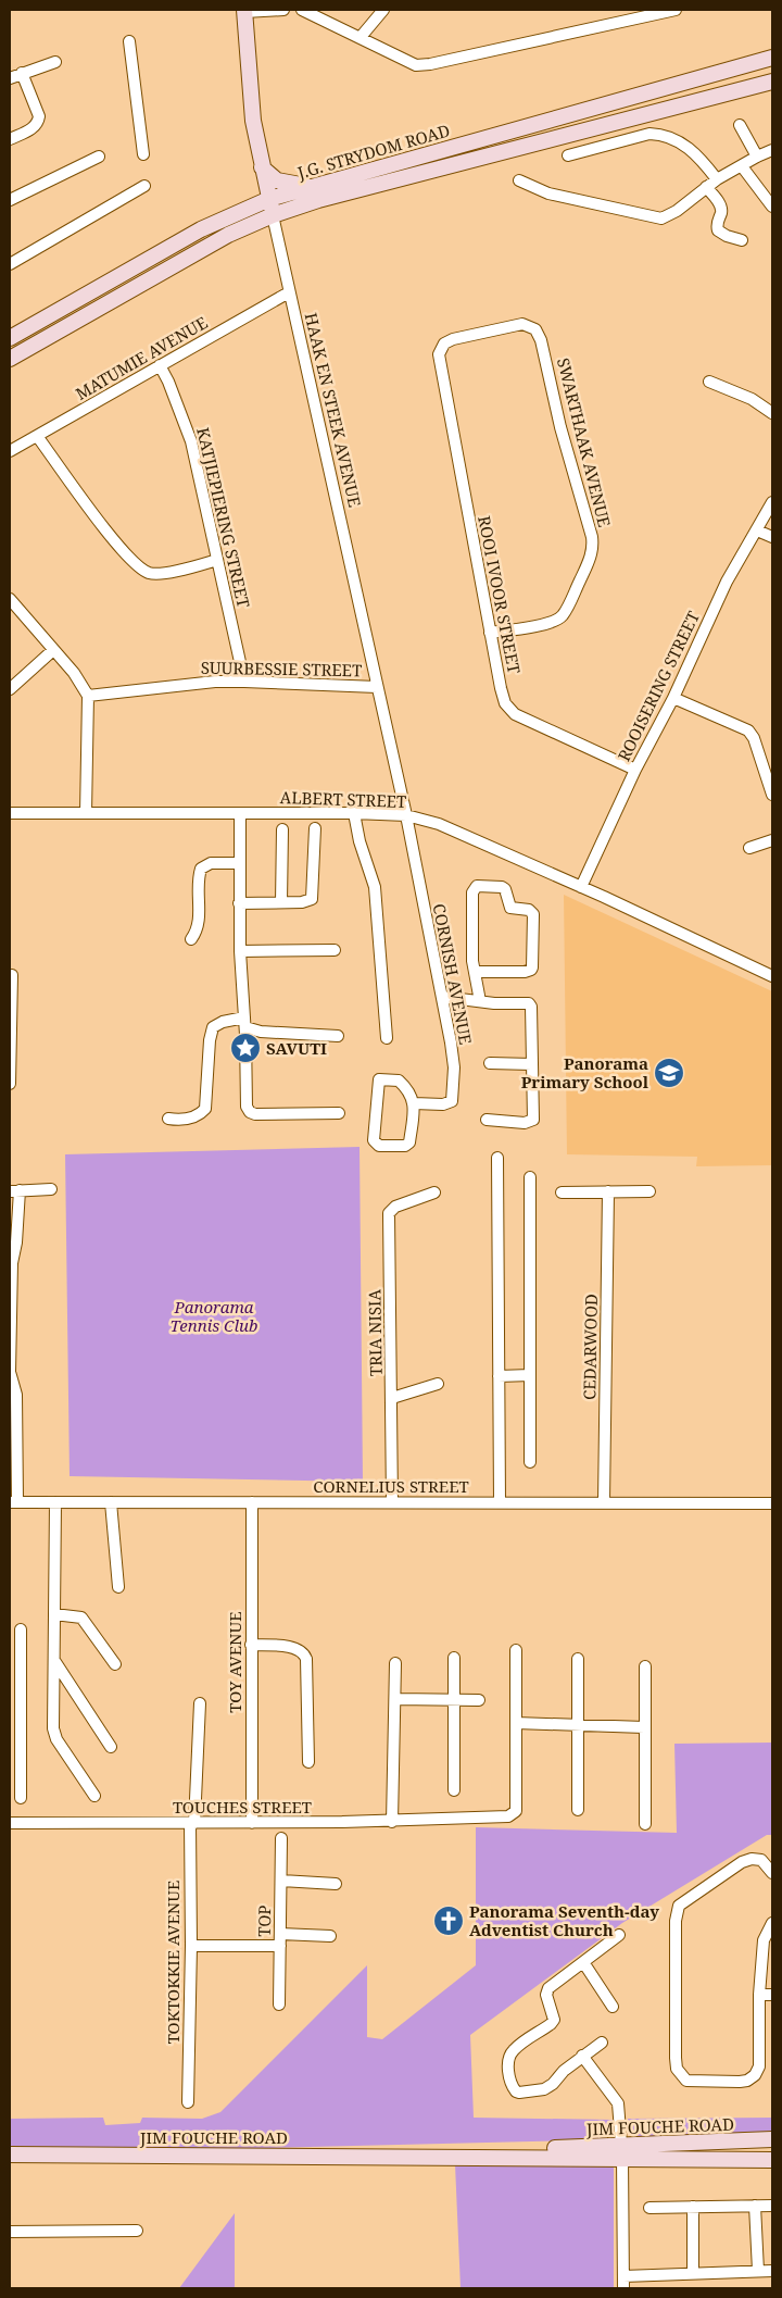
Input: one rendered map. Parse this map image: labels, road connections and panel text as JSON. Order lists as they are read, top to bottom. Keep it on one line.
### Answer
{"streets":{"street":["J.G. STRYDOM ROAD","MATUMIE AVENUE","HAAK EN STEEK AVENUE","SWARTHAAK AVENUE","KATJIEPIERING STREET","ROOI IVOOR STREET","SUURBESSIE STREET","ROOISERING STREET","ALBERT STREET","CORNISH AVENUE","TRIA NISIA","CEDARWOOD","CORNELIUS STREET","TOY AVENUE","TOUCHES STREET","TOP","TOKTOKKIE AVENUE","JIM FOUCHE ROAD"]},"crossings":[["J.G. STRYDOM ROAD","HAAK EN STEEK AVENUE"],["MATUMIE AVENUE","HAAK EN STEEK AVENUE"],["MATUMIE AVENUE","KATJIEPIERING STREET"],["HAAK EN STEEK AVENUE","SUURBESSIE STREET"],["HAAK EN STEEK AVENUE","ALBERT STREET"],["HAAK EN STEEK AVENUE","CORNISH AVENUE"],["SWARTHAAK AVENUE","ROOI IVOOR STREET"],["KATJIEPIERING STREET","SUURBESSIE STREET"],["ROOI IVOOR STREET","ROOISERING STREET"],["ROOISERING STREET","ALBERT STREET"],["ALBERT STREET","CORNISH AVENUE"],["TRIA NISIA","CORNELIUS STREET"],["CEDARWOOD","CORNELIUS STREET"],["CORNELIUS STREET","TOY AVENUE"],["TOY AVENUE","TOUCHES STREET"],["TOUCHES STREET","TOKTOKKIE AVENUE"]],"parks":["Panorama Tennis Club"],"places":{"place":["SAVUTI"],"school or university":["Panorama Primary School"],"church":["Panorama Seventh-day Adventist Church"]}}
